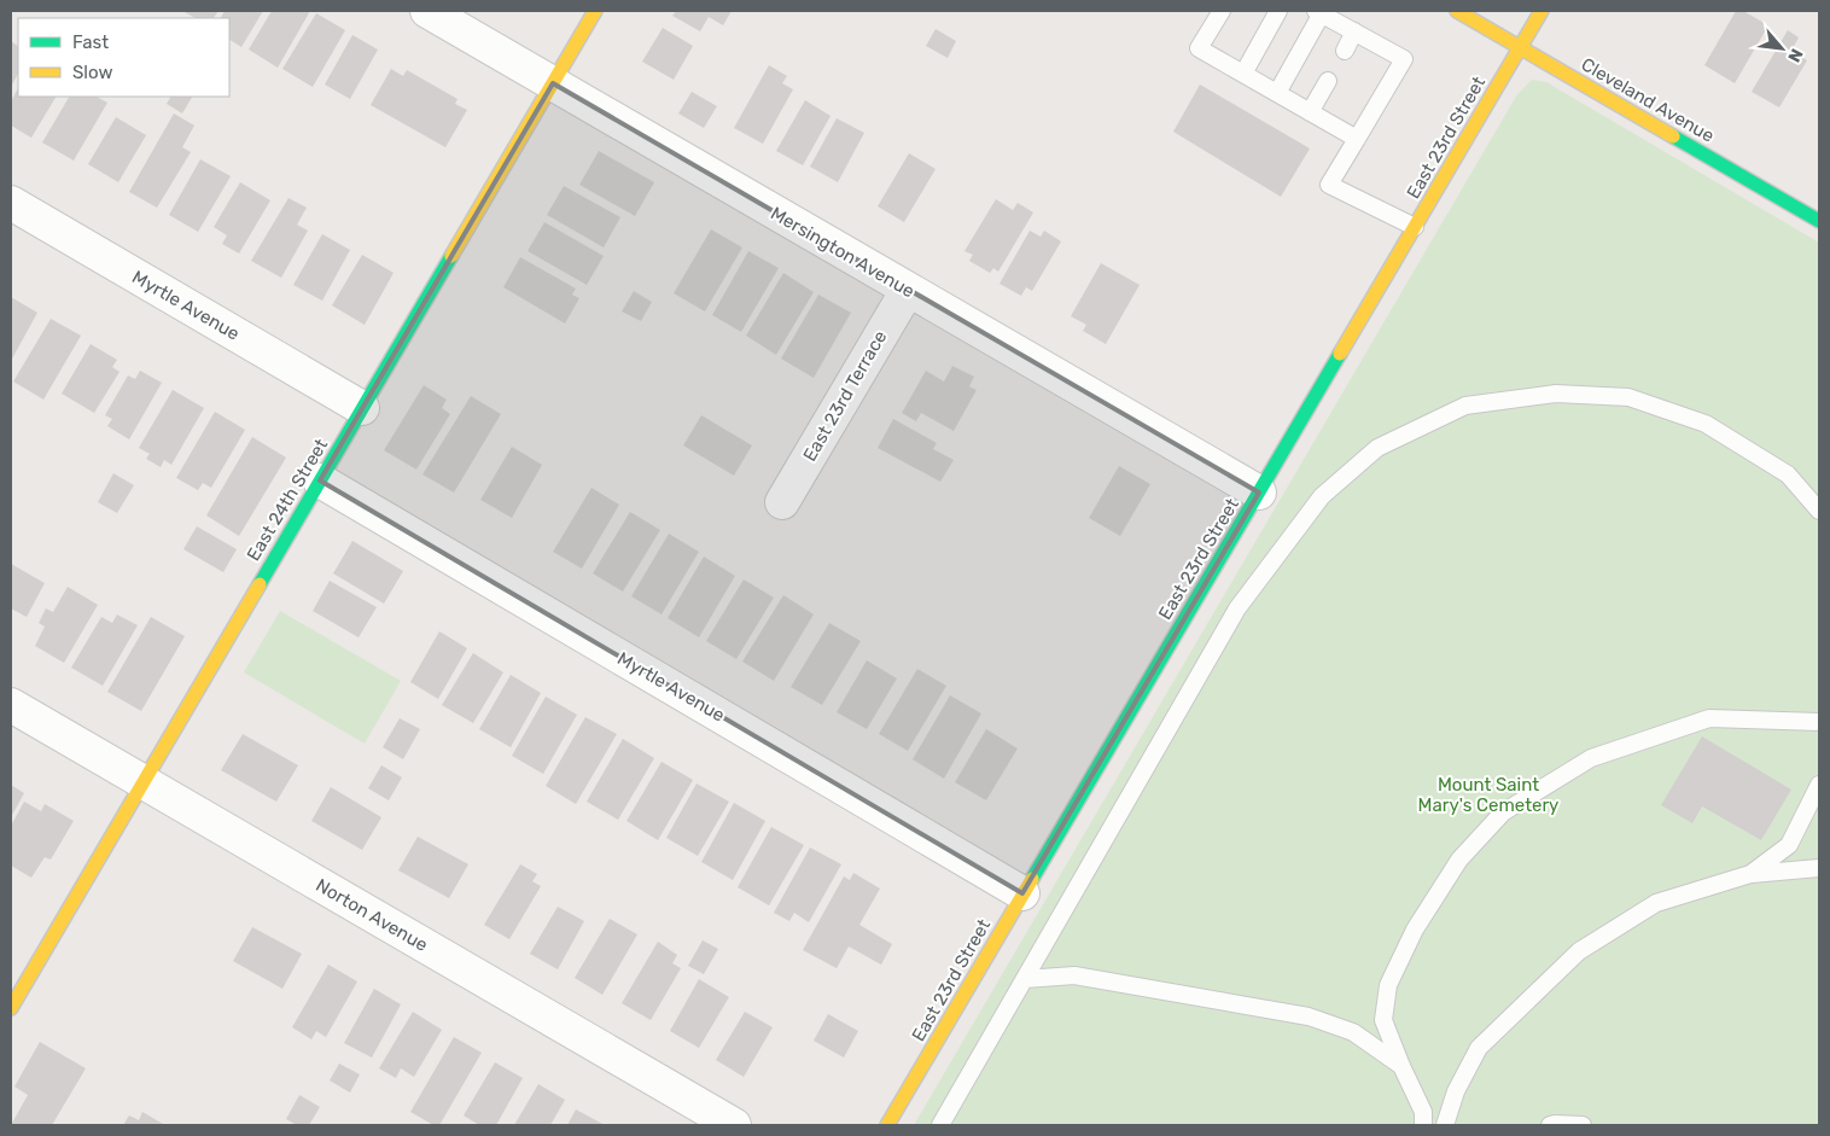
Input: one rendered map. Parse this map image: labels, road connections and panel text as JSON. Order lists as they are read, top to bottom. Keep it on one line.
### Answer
{"streets":{"main road":["Cleveland Avenue","East 23rd Street","East 24th Street"],"street":["Mersington Avenue","Myrtle Avenue","East 23rd Terrace","Norton Avenue"]},"crossings":[["Cleveland Avenue","East 23rd Street"],["East 23rd Street","Mersington Avenue"],["East 23rd Street","Myrtle Avenue"],["Mersington Avenue","East 23rd Terrace"],["Mersington Avenue","East 24th Street"],["Myrtle Avenue","East 24th Street"],["East 24th Street","Norton Avenue"]],"parks":["Mount Saint Mary's Cemetery"],"legend":["Fast","Slow"],"north":"bottom right"}
